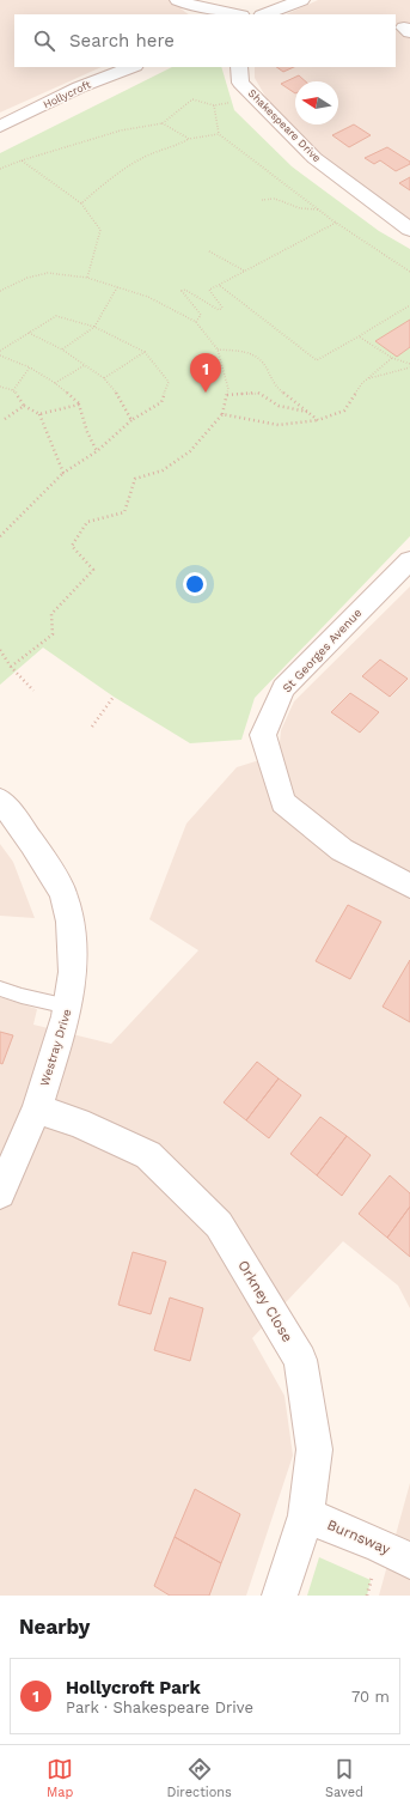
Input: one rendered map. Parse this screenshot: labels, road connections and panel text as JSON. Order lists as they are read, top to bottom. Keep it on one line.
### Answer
{"streets":{"street":["Hollycroft","Shakespeare Drive","St Georges Avenue","Westray Drive","Orkney Close","Burnsway"]},"crossings":[["Westray Drive","Orkney Close"],["Orkney Close","Burnsway"]],"north":"left","page":{"search":"Search here","pins":"1","heading":"Nearby","list":[{"mark":"1","name":"Hollycroft Park","note":"Park · Shakespeare Drive","value":"70 m"}],"nav":["Map","Directions","Saved"]}}
